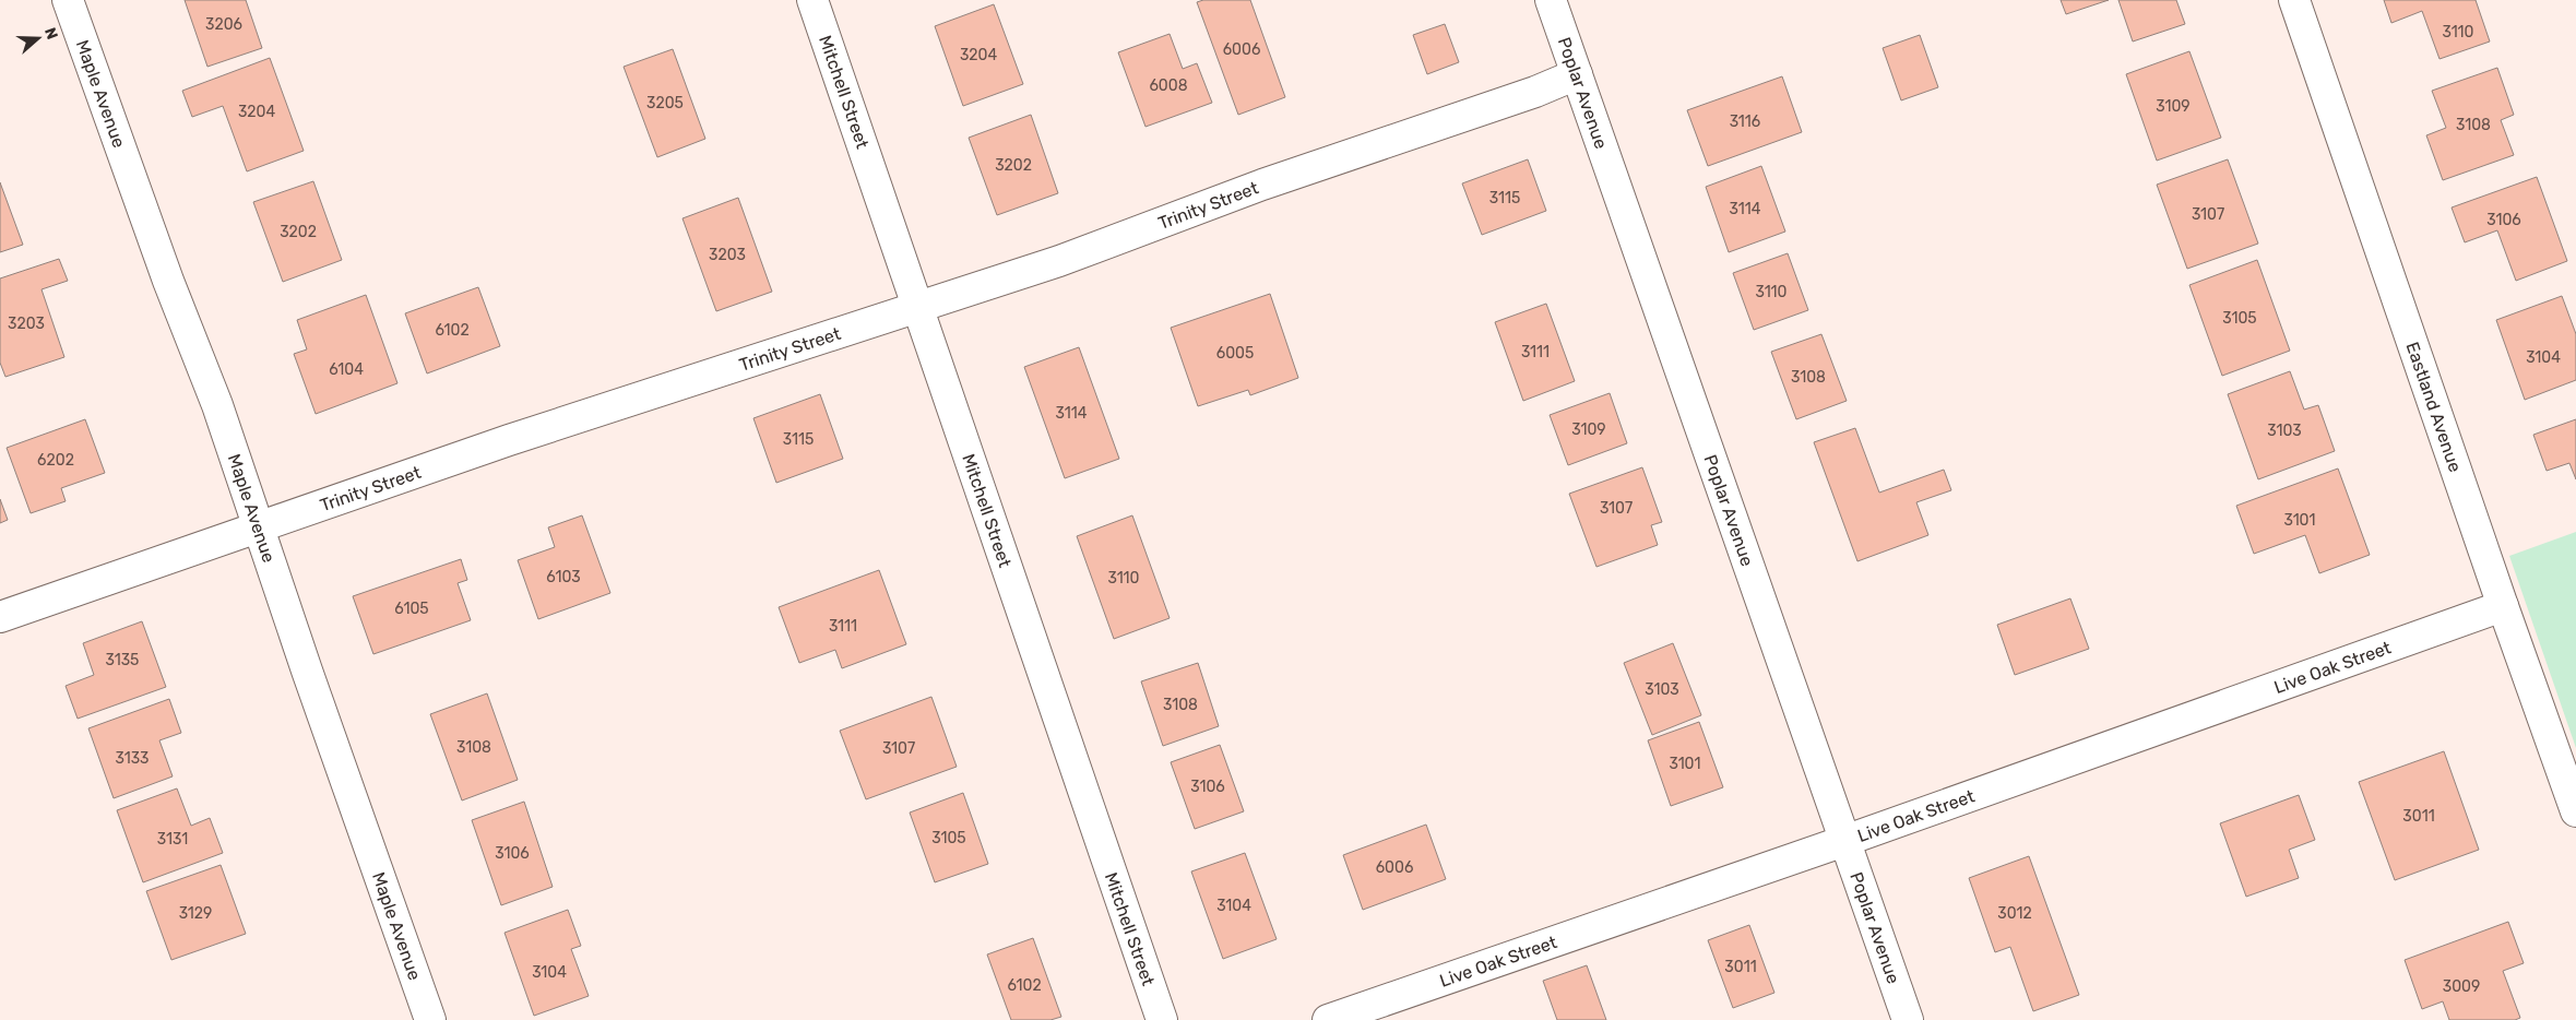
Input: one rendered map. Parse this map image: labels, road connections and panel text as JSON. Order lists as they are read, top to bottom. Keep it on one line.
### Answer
{"streets":{"street":["Mitchell Street","Maple Avenue","Poplar Avenue","Trinity Street","Eastland Avenue","Live Oak Street"]},"crossings":[["Mitchell Street","Trinity Street"],["Maple Avenue","Trinity Street"],["Poplar Avenue","Trinity Street"],["Poplar Avenue","Live Oak Street"],["Eastland Avenue","Live Oak Street"]],"house_numbers":["3206","3110","6006","3204","6008","3205","3109","3204","3116","3108","3202","3115","3114","3107","3106","3202","3203","3110","3105","3203","6102","3111","6005","3104","6104","3108","3114","3109","3103","3115","6202","3107","3101","6103","3110","6105","3111","3135","3103","3108","3108","3107","3133","3101","3106","3011","3105","3131","3106","6006","3104","3129","3012","3011","3104","6102","3009"],"north":"right"}
